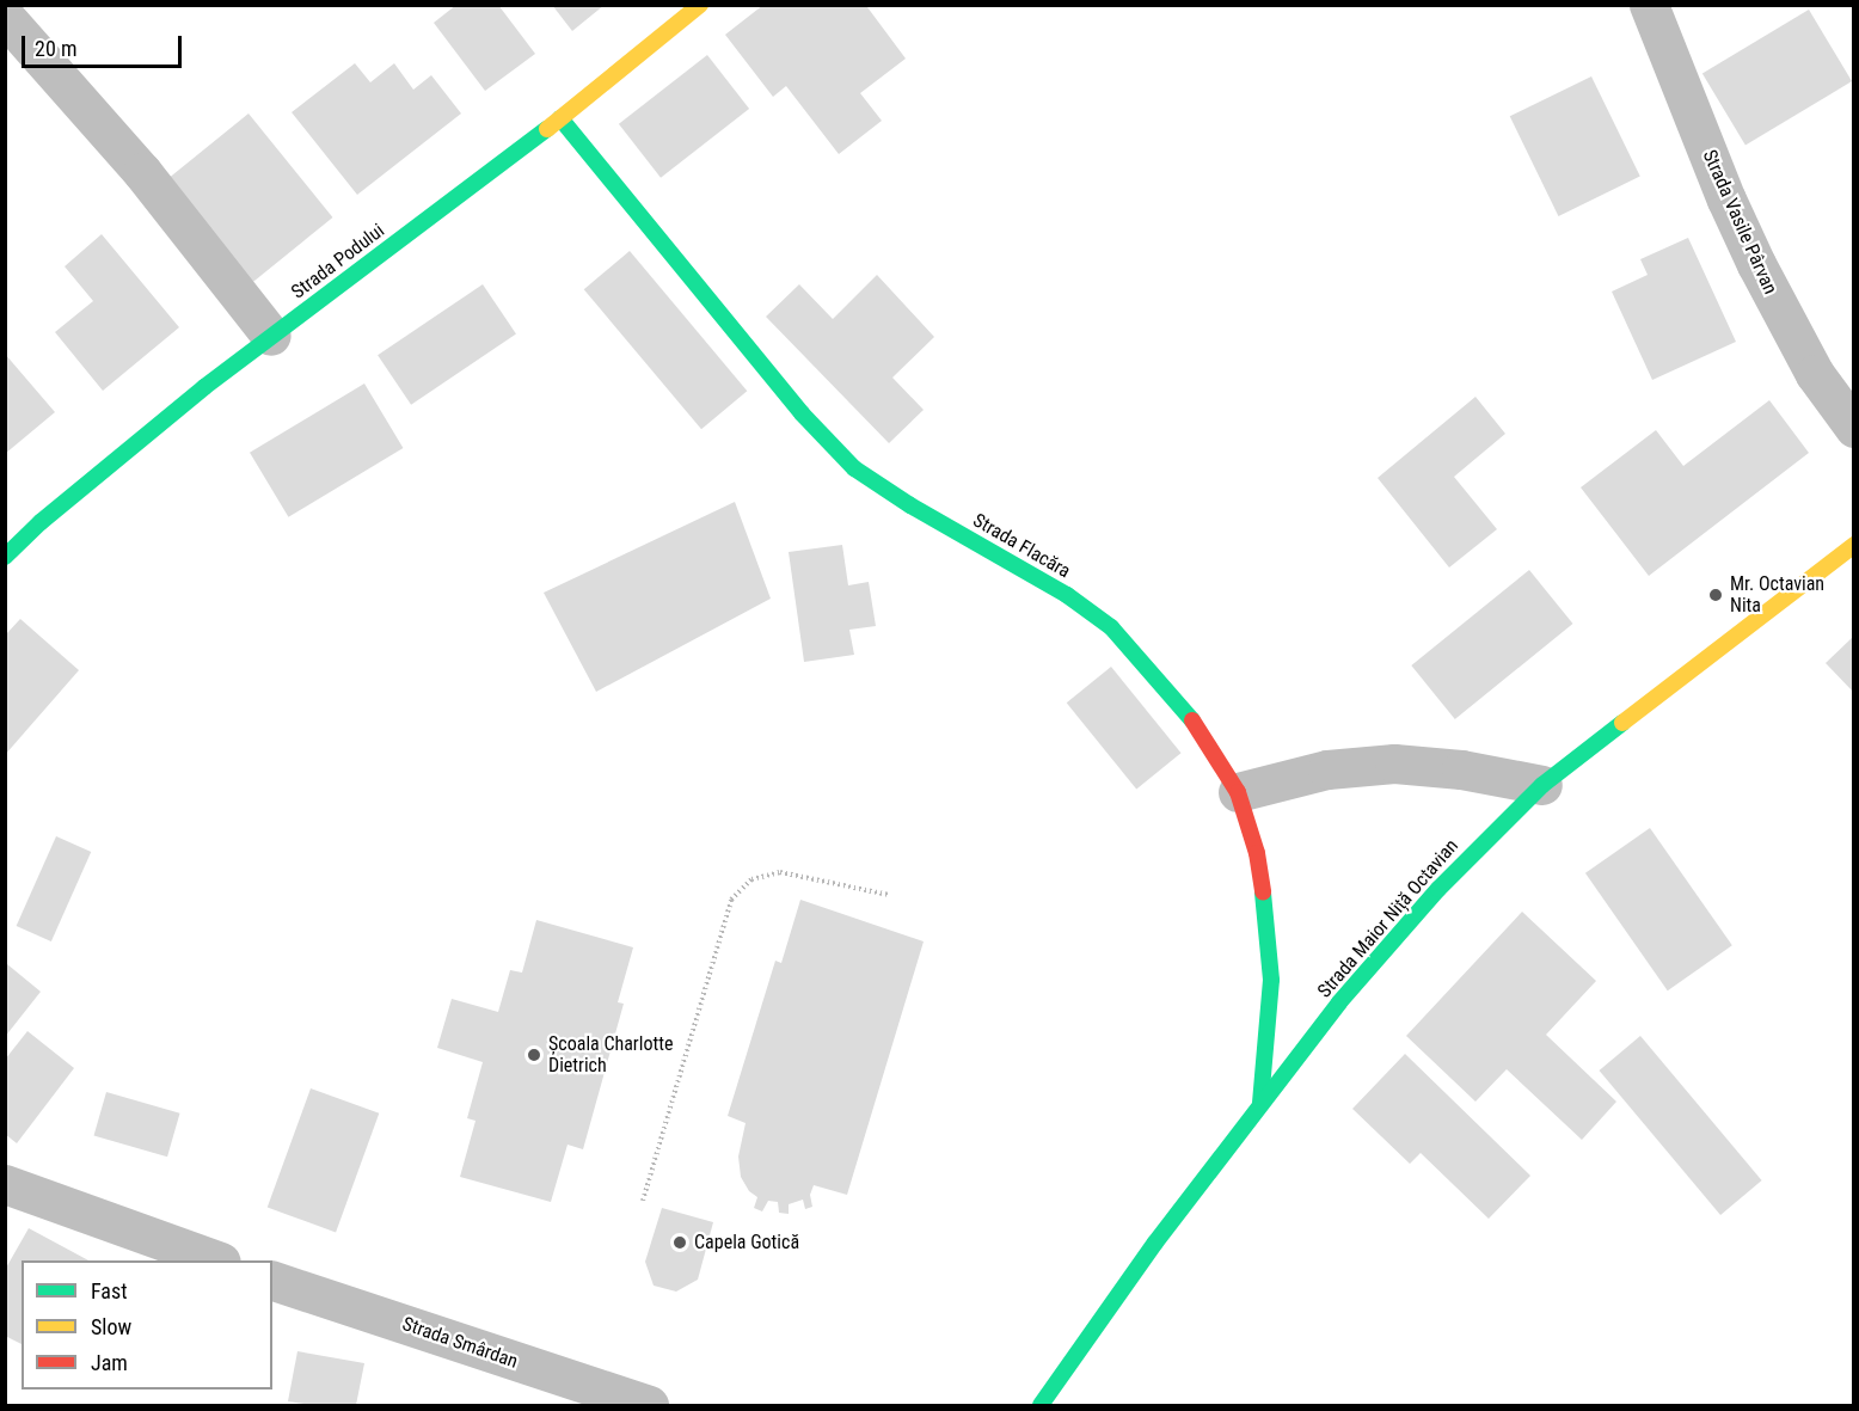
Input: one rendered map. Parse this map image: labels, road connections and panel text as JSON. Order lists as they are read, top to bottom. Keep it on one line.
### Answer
{"streets":{"street":["Strada Vasile Pârvan","Strada Podului","Strada Flacăra","Strada Maior Niță Octavian","Strada Smârdan"]},"crossings":[["Strada Podului","Strada Flacăra"],["Strada Flacăra","Strada Maior Niță Octavian"]],"places":["Mr. Octavian Nita","Școala Charlotte Dietrich","Capela Gotică"],"legend":["Fast","Slow","Jam"],"scale_bar":"20 m"}
